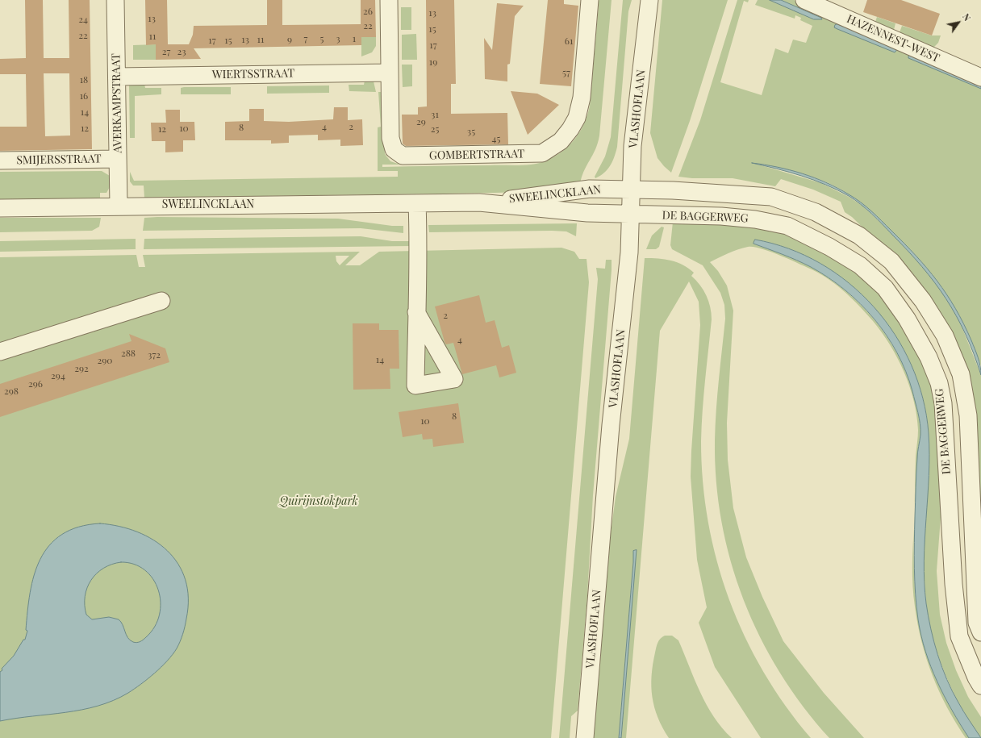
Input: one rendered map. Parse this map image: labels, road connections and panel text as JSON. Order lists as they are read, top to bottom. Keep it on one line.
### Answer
{"streets":{"street":["HAZENNEST-WEST","WIERTSSTRAAT","AVERKAMPSTRAAT","VLASHOFLAAN","GOMBERTSTRAAT","SMIJERSSTRAAT","SWEELINCKLAAN","DE BAGGERWEG"]},"crossings":[["WIERTSSTRAAT","AVERKAMPSTRAAT"],["WIERTSSTRAAT","GOMBERTSTRAAT"],["AVERKAMPSTRAAT","SMIJERSSTRAAT"],["AVERKAMPSTRAAT","SWEELINCKLAAN"],["VLASHOFLAAN","SWEELINCKLAAN"],["VLASHOFLAAN","DE BAGGERWEG"],["SWEELINCKLAAN","DE BAGGERWEG"]],"parks":["Quirijnstokpark"],"house_numbers":["26","13","13","24","22","15","22","11","7","5","3","1","13","11","9","17","15","61","17","27","23","19","57","18","16","14","31","29","4","2","8","12","10","12","25","35","45","2","4","288","372","14","290","292","294","296","298","8","10"],"north":"top right"}
